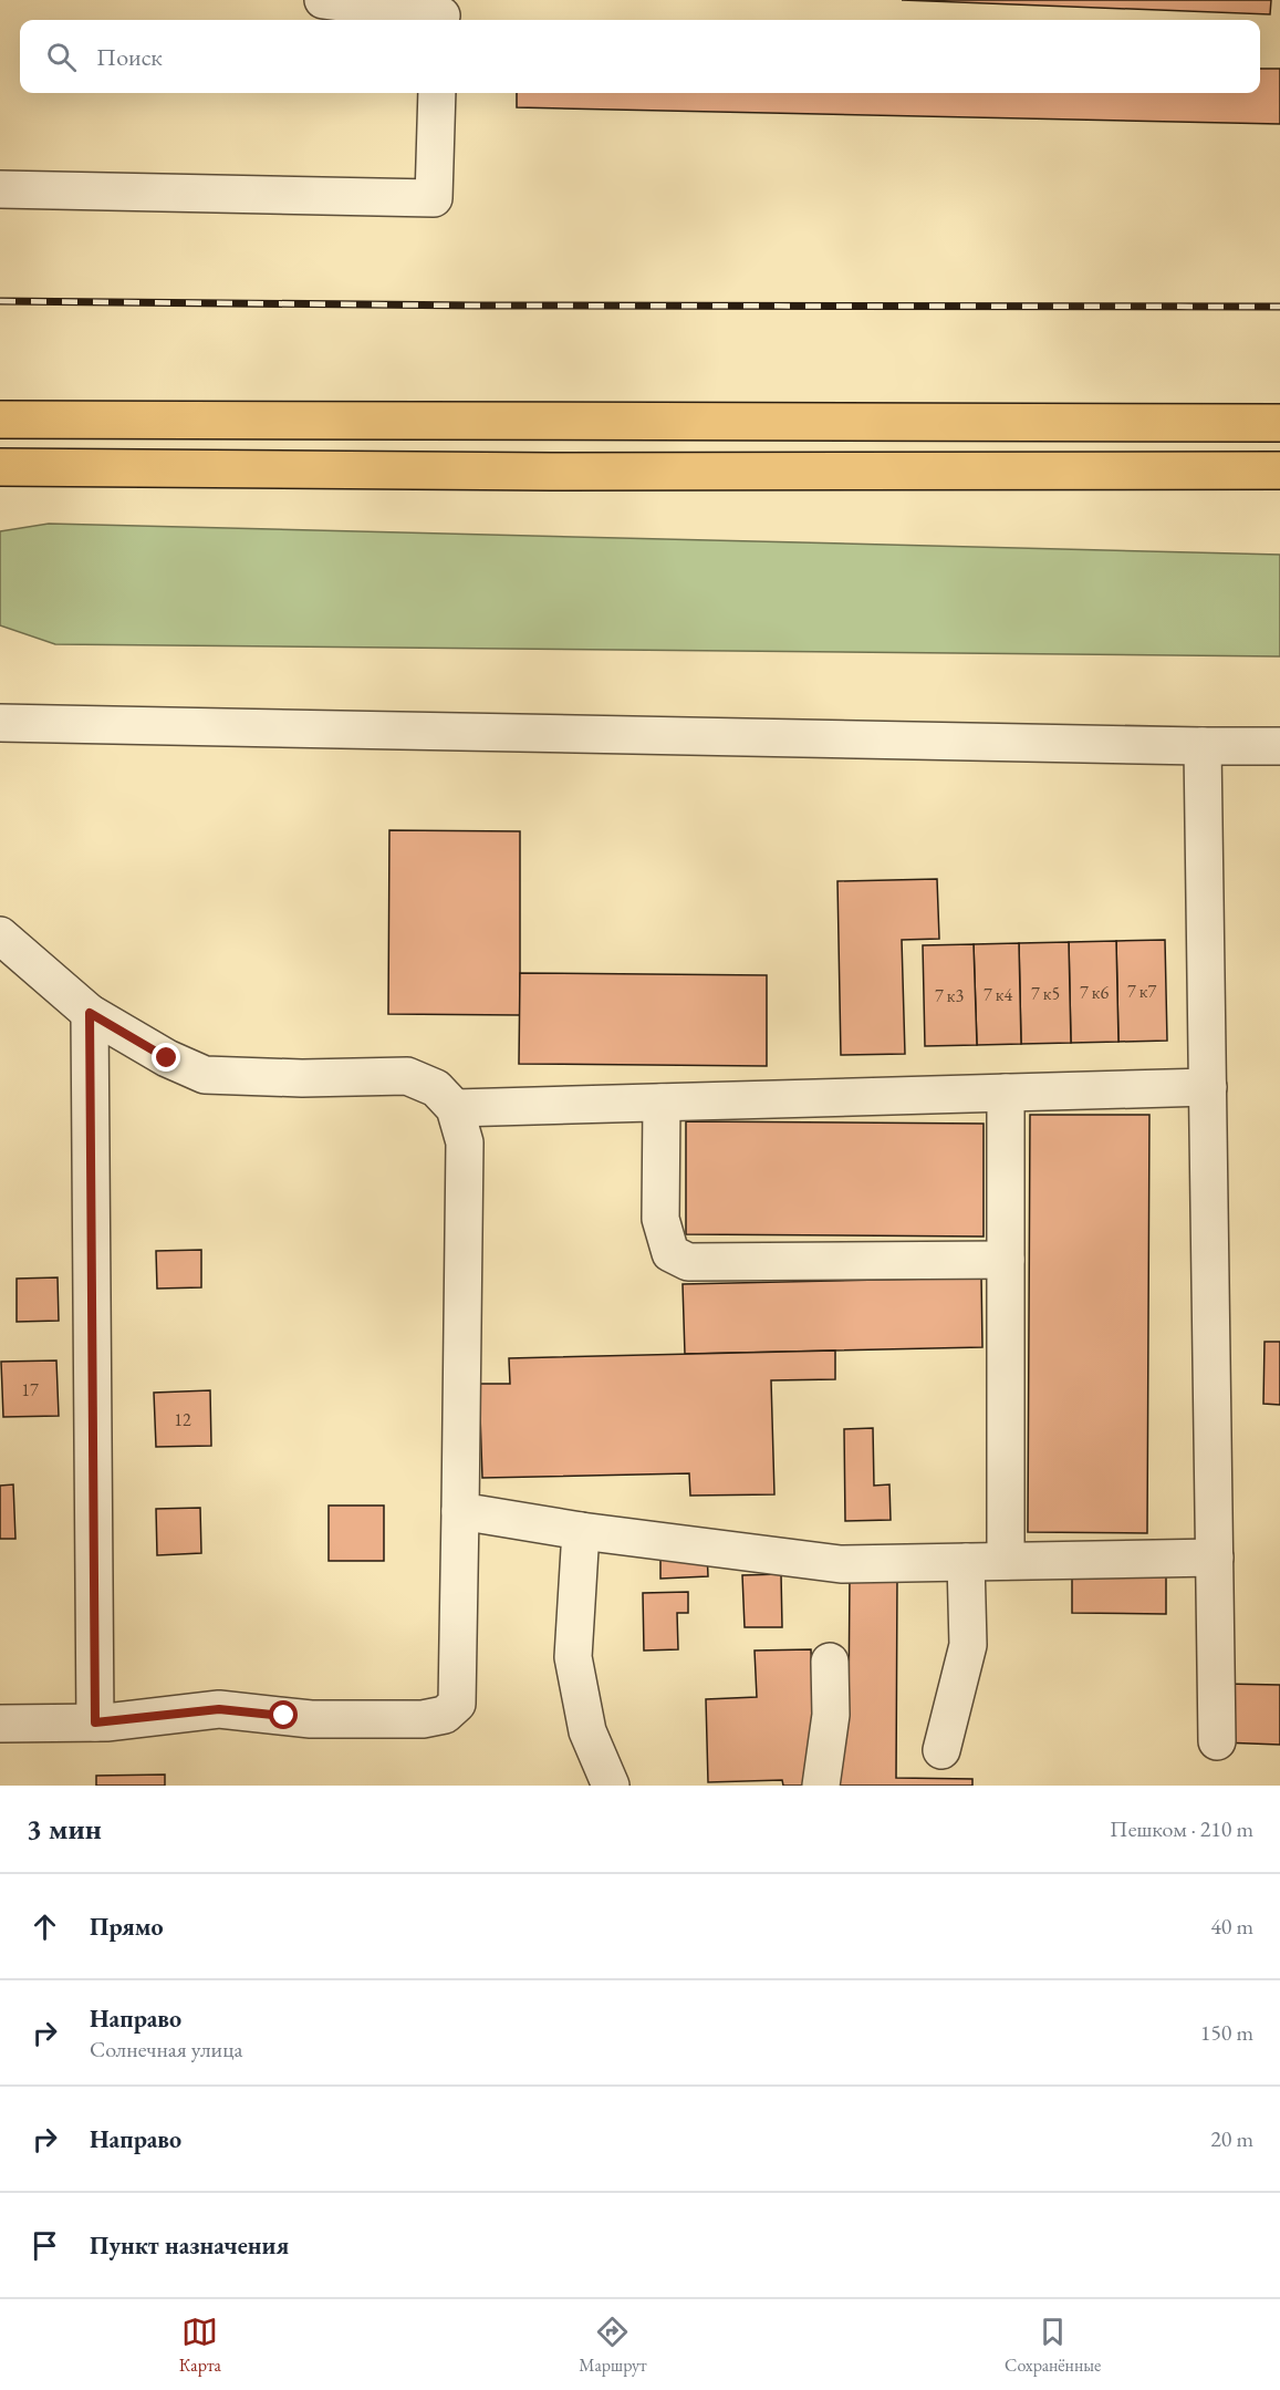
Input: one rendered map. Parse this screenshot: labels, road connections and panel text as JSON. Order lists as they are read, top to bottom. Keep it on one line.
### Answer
{"house_numbers":["7 к7","7 к6","7 к5","7 к4","7 к3","17","12"],"page":{"search":"Поиск","heading":["3 мин","Пешком · 210 m"],"list":[["Прямо","40 m"],["Направо","Солнечная улица","150 m"],["Направо","20 m"],"Пункт назначения"],"nav":["Карта","Маршрут","Сохранённые"]}}
